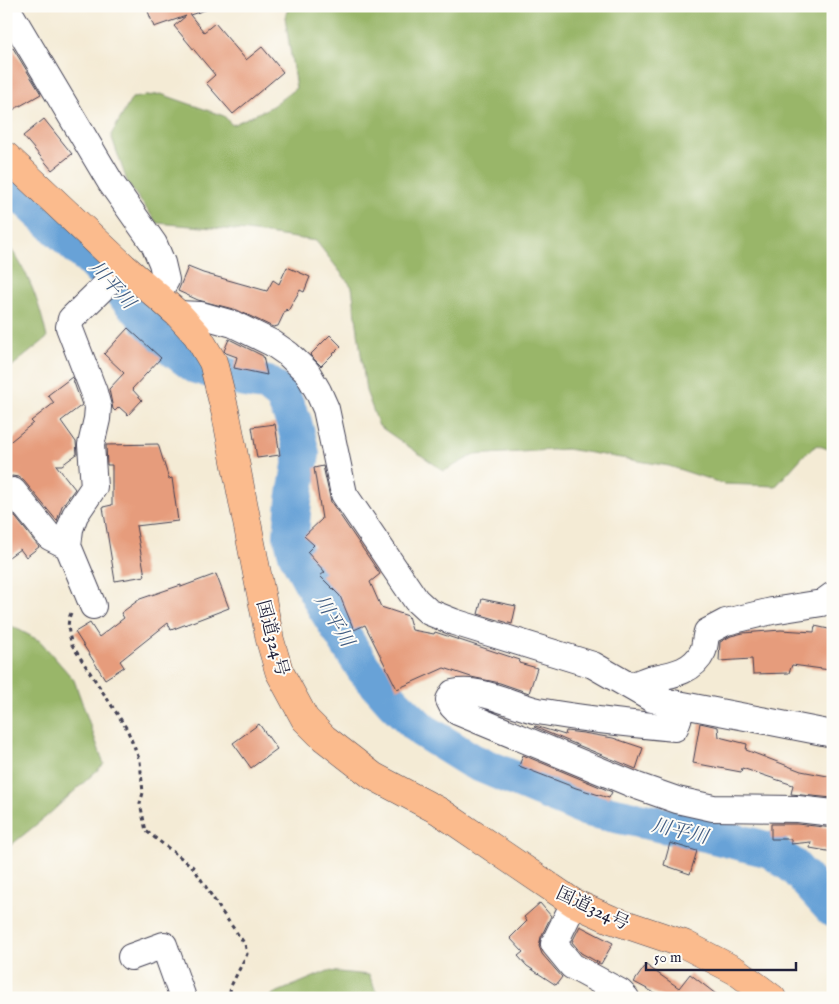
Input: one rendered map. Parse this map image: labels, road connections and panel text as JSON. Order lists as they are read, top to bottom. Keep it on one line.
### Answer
{"streets":{"highway":["国道324号"]},"water":["川平川"],"scale_bar":"50 m"}
